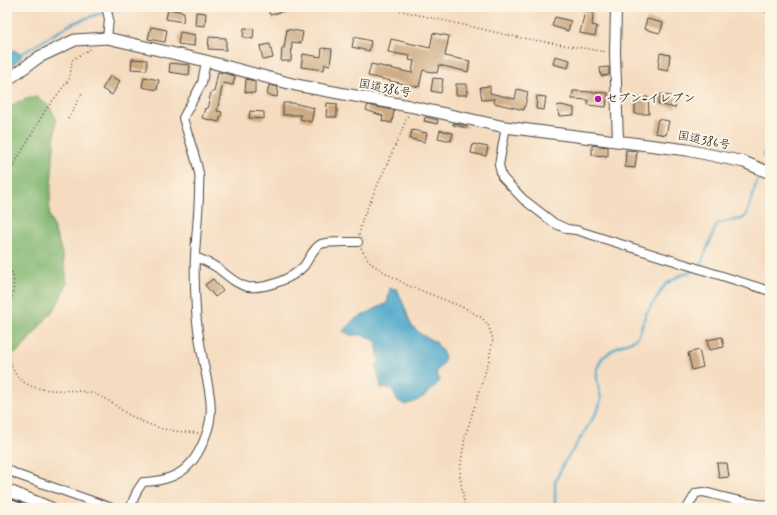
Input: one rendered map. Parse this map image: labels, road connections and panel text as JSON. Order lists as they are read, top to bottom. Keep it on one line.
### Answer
{"streets":{"highway":["国道386号"]},"places":["セブン-イレブン"]}
